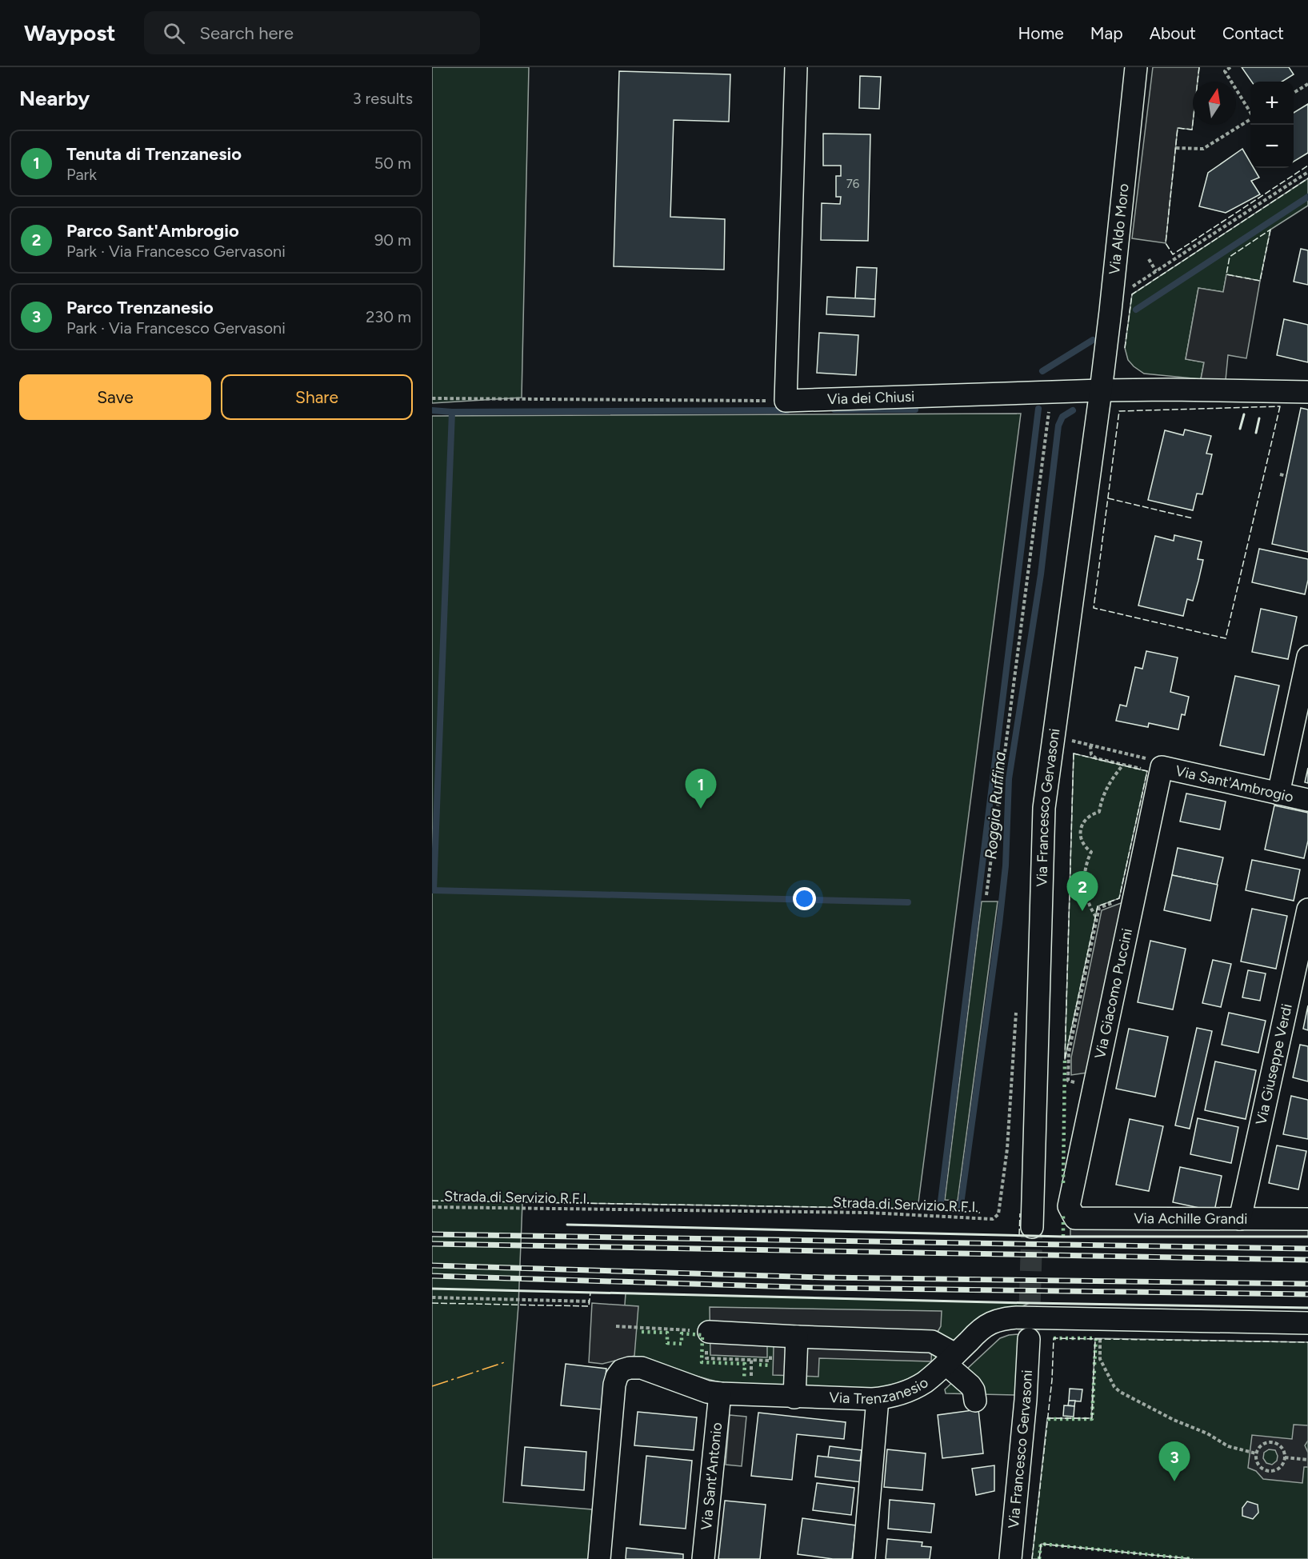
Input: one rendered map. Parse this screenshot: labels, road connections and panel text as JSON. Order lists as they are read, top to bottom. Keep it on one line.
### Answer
{"streets":{"street":["Via Aldo Moro","Via dei Chiusi","Via Sant'Ambrogio","Via Francesco Gervasoni","Via Giacomo Puccini","Via Giuseppe Verdi","Via Achille Grandi","Via Trenzanesio","Via Sant'Antonio"],"path":["Strada di Servizio R.F.I."]},"crossings":[["Via Aldo Moro","Via dei Chiusi"],["Via Aldo Moro","Via Francesco Gervasoni"],["Via dei Chiusi","Via Francesco Gervasoni"],["Via Sant'Ambrogio","Via Giacomo Puccini"],["Via Giacomo Puccini","Via Achille Grandi"],["Via Giuseppe Verdi","Via Achille Grandi"],["Via Trenzanesio","Via Sant'Antonio"]],"water":["Roggia Ruffina"],"house_numbers":["76"],"north":"top","page":{"header":"Waypost","search":"Search here","nav":["Home","Map","About","Contact"],"heading":["Nearby","3 results"],"map_buttons":["+","−"],"list":[{"mark":"1","name":"Tenuta di Trenzanesio","note":"Park","value":"50 m"},{"mark":"2","name":"Parco Sant'Ambrogio","note":"Park · Via Francesco Gervasoni","value":"90 m"},{"mark":"3","name":"Parco Trenzanesio","note":"Park · Via Francesco Gervasoni","value":"230 m"}],"buttons":["Save","Share"],"pins":["1","2","3"]}}
